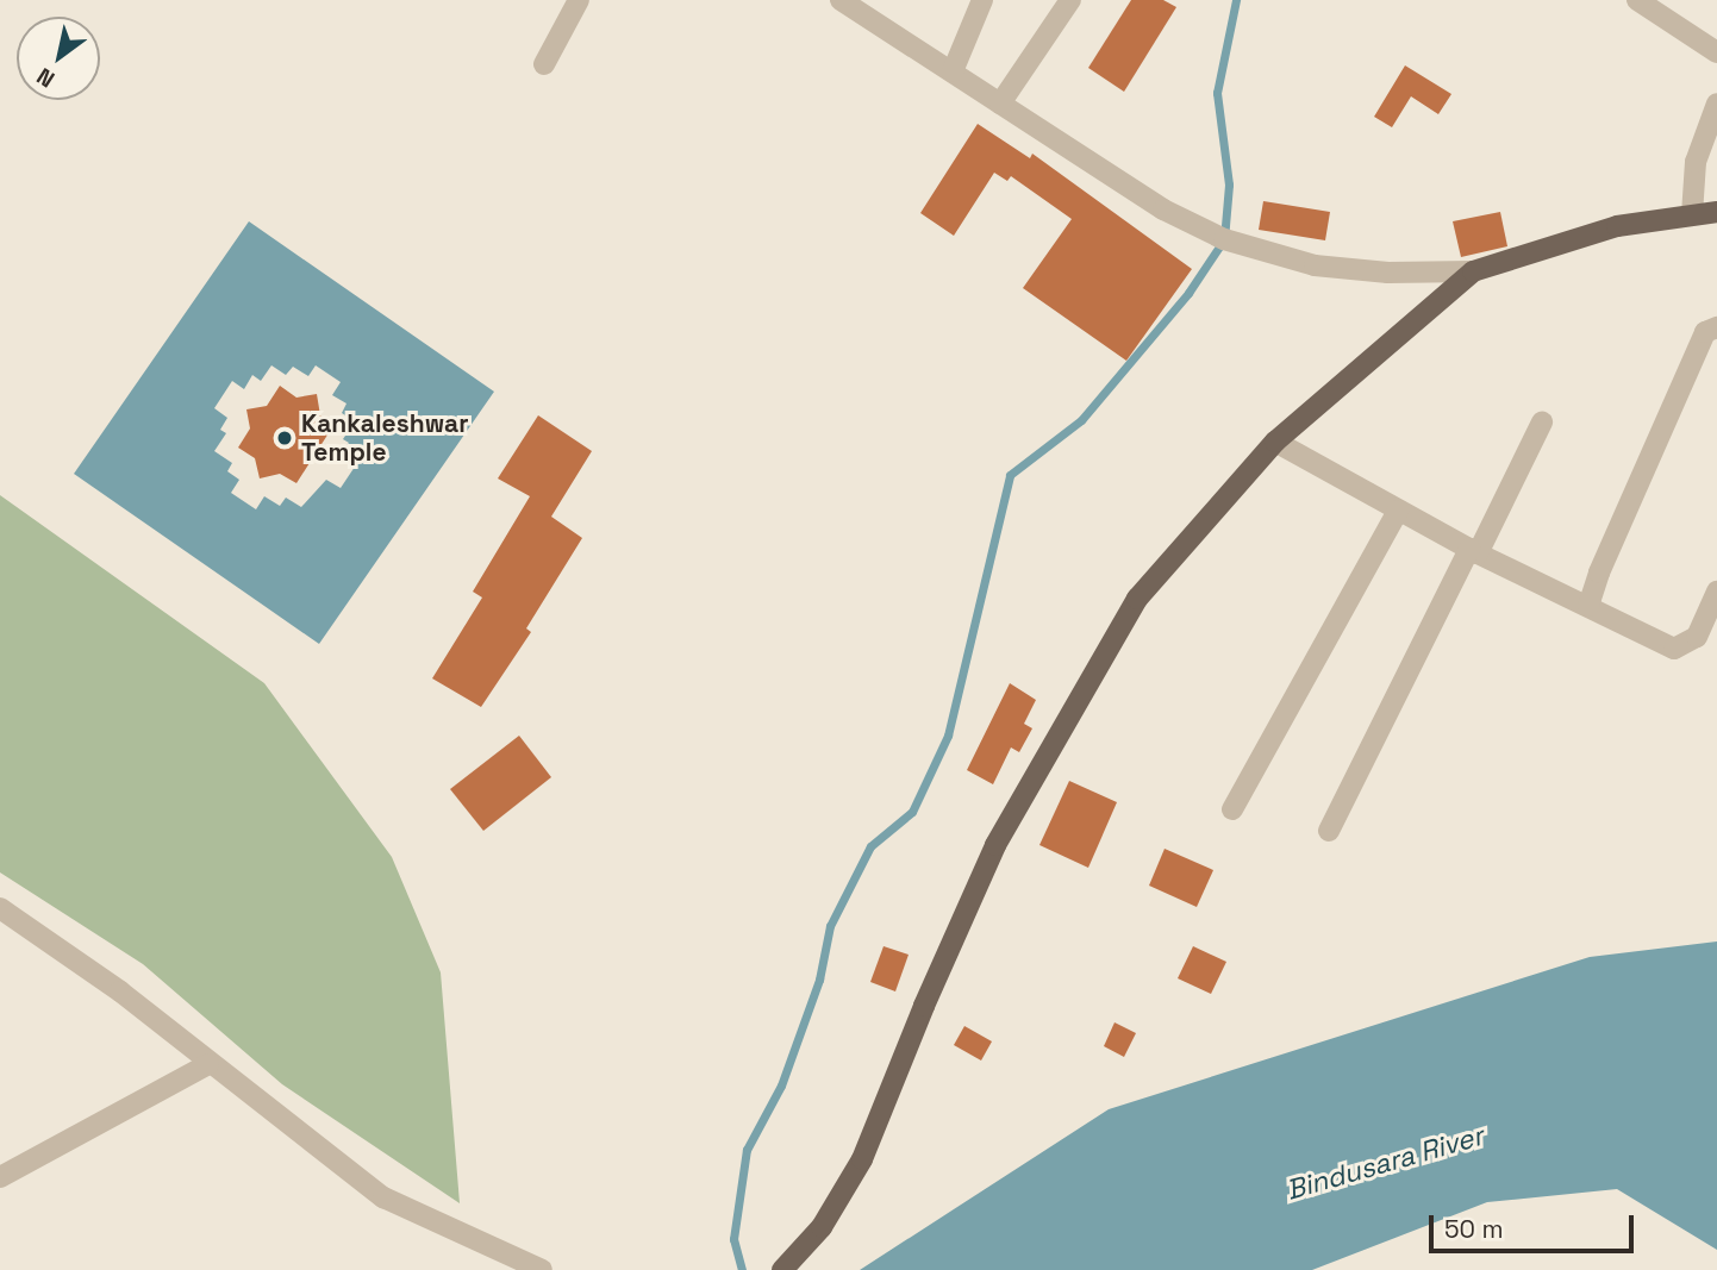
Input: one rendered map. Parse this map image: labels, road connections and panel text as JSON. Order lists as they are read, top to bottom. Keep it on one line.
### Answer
{"water":["Bindusara River"],"places":["Kankaleshwar Temple"],"scale_bar":"50 m","north":"bottom left"}
